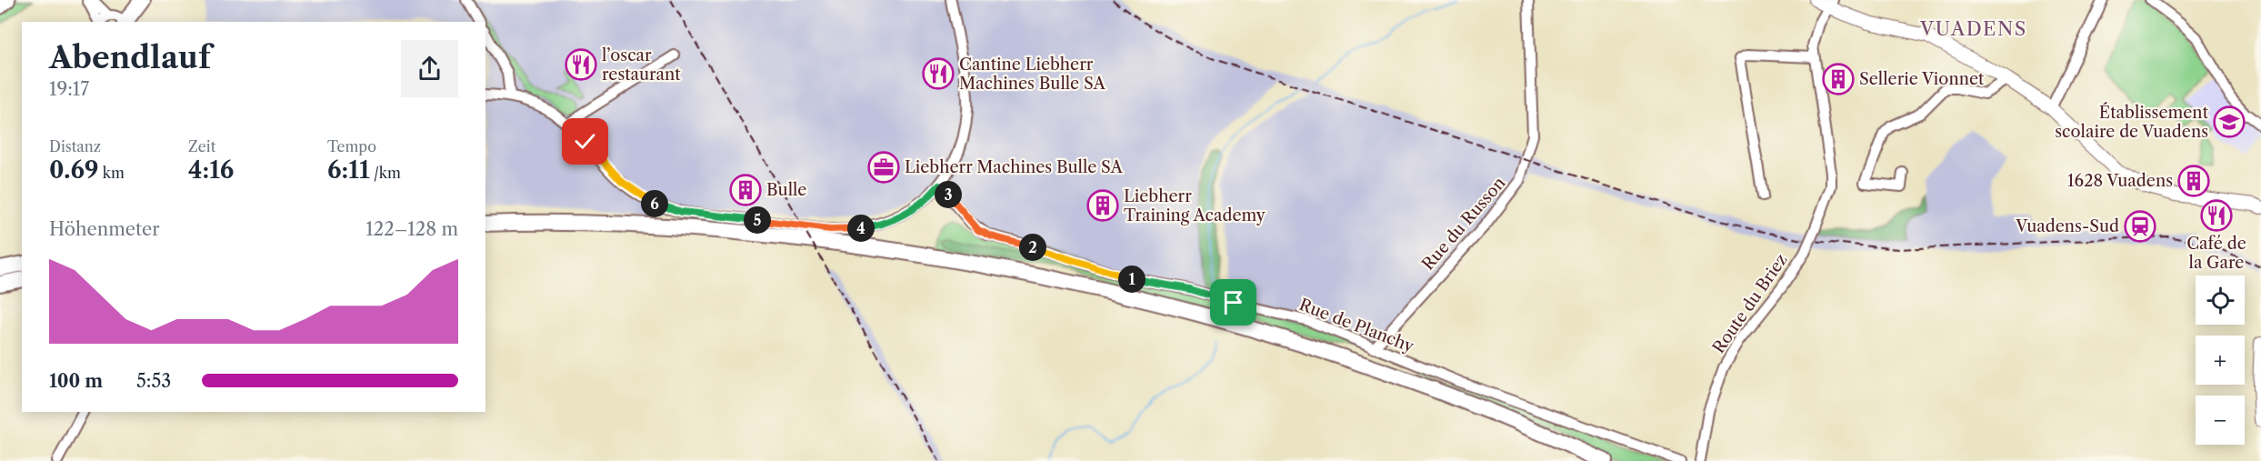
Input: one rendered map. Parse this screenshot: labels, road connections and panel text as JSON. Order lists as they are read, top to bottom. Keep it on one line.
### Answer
{"streets":{"street":["Rue du Russon","Route du Briez","Rue de Planchy"]},"crossings":[["Rue du Russon","Rue de Planchy"]],"districts":["VUADENS"],"places":{"restaurant":["l’oscar restaurant","Cantine Liebherr Machines Bulle SA","Café de la Gare"],"building":["Sellerie Vionnet","1628 Vuadens","Bulle","Liebherr Training Academy"],"school or university":["Établissement scolaire de Vuadens"],"office":["Liebherr Machines Bulle SA"],"station":["Vuadens-Sud"]},"page":{"heading":["Abendlauf","19:17"],"stats":[["Distanz","0.69 km"],["Zeit","4:16"],["Tempo","6:11 /km"]],"pins":["3","6","5","4","2","1"],"chart":["Höhenmeter","122–128 m"],"map_buttons":["+","−"],"list":[{"name":"100 m","note":"5:53"}]}}
